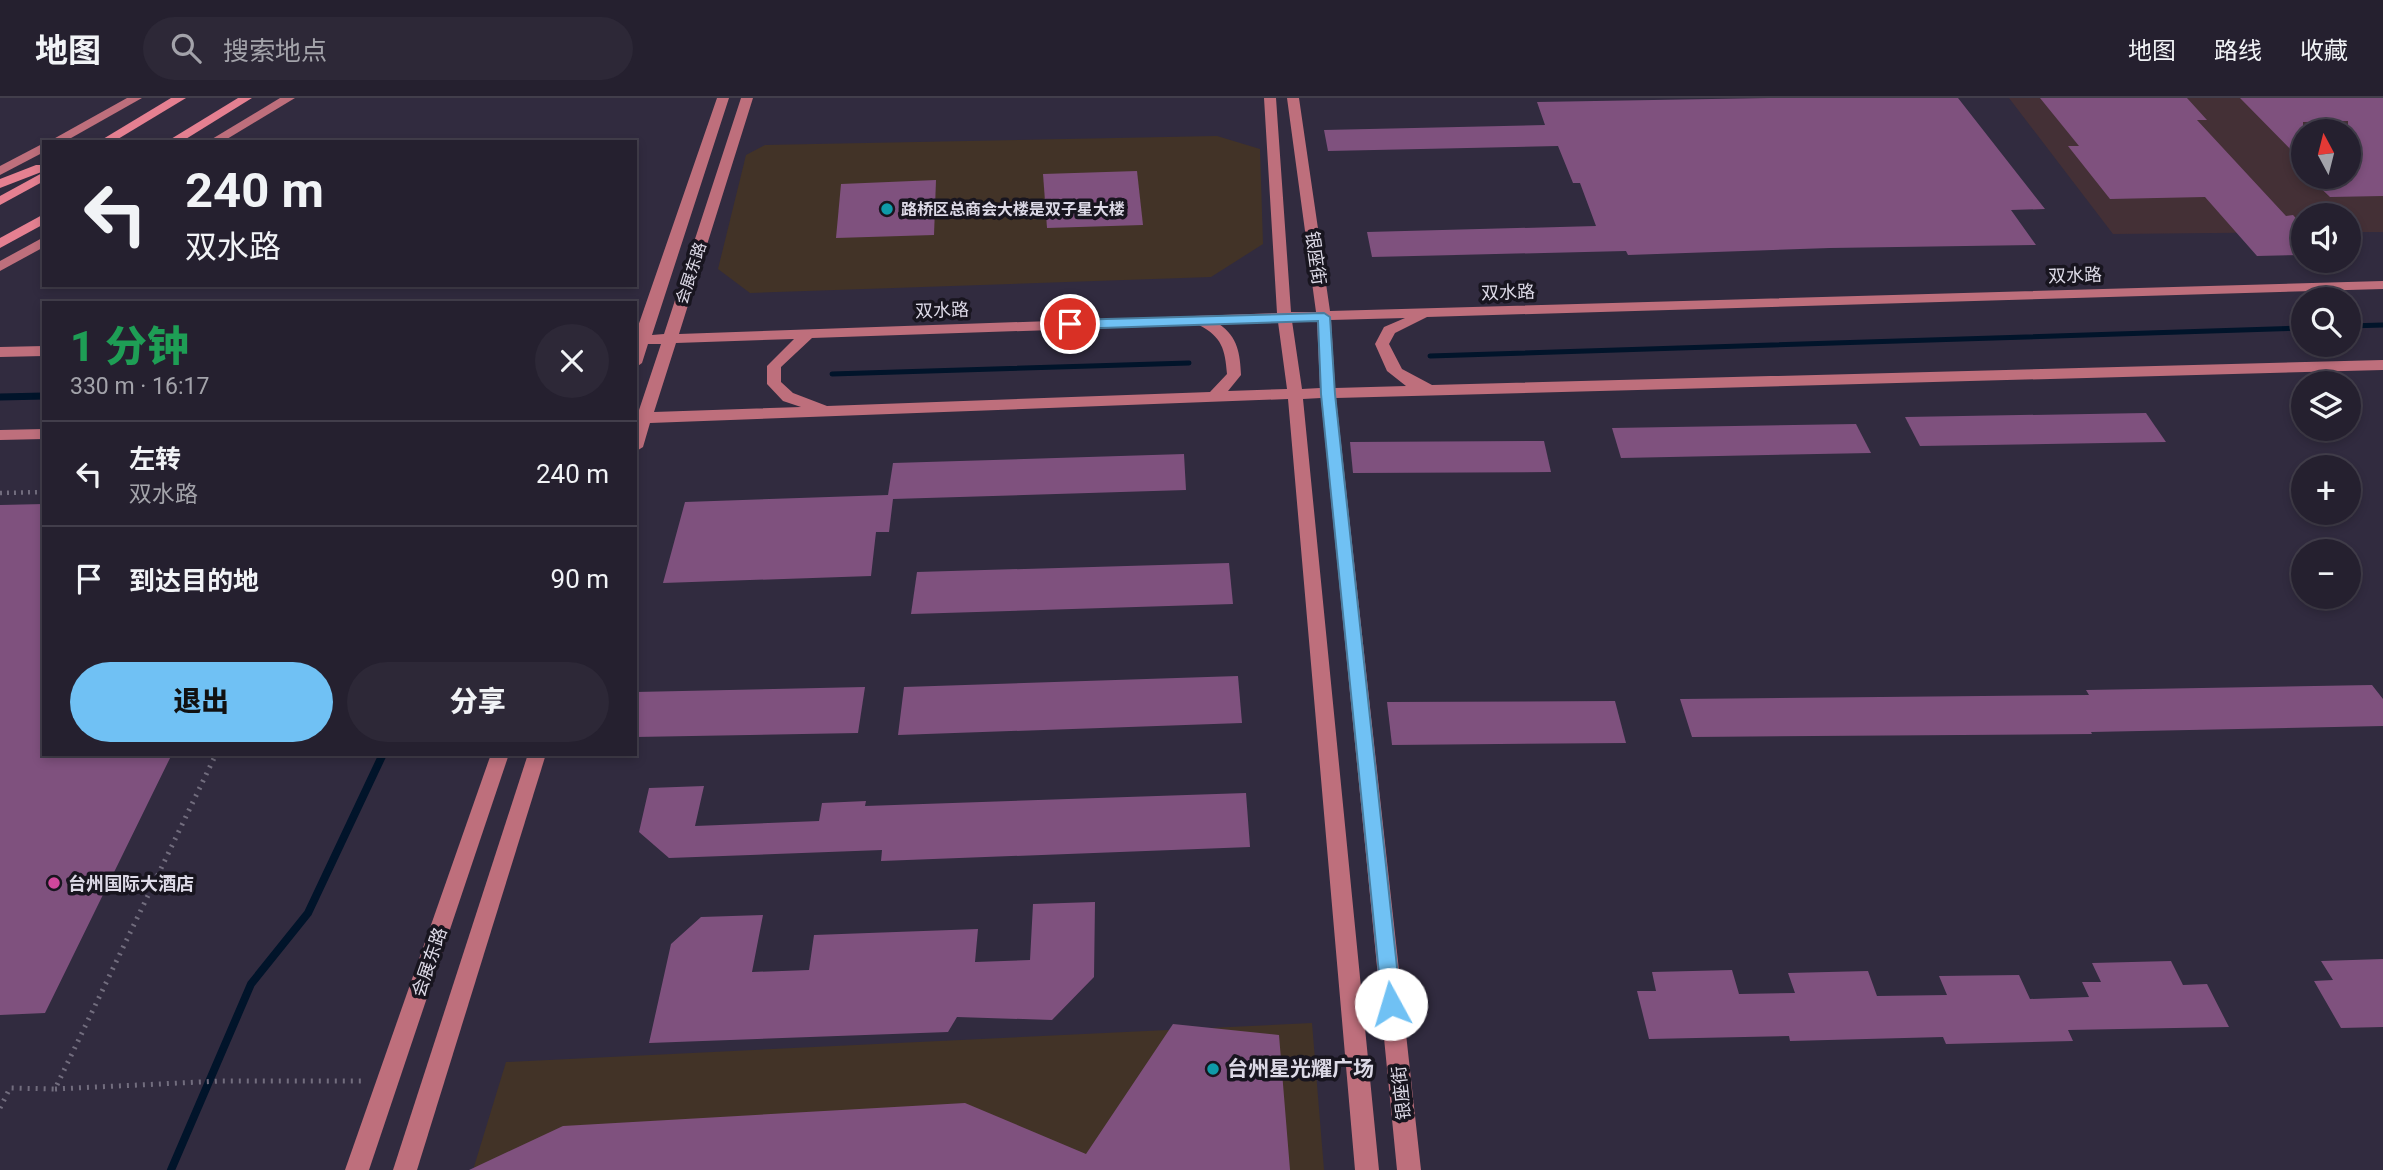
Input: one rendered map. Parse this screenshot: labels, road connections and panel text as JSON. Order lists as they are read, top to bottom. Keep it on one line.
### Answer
{"streets":{"main road":["银座街","会展东路","双水路"]},"crossings":[["银座街","双水路"],["会展东路","双水路"]],"places":["路桥区总商会大楼是双子星大楼","台州国际大酒店","台州星光耀广场"],"north":"top","page":{"header":"地图","search":"搜索地点","nav":["地图","路线","收藏"],"map_buttons":["+","−"],"turn":["240 m","双水路"],"heading":["1 分钟","330 m · 16:17"],"list":[{"name":"左转","note":"双水路","value":"240 m"},{"name":"到达目的地","value":"90 m"}],"buttons":["退出","分享"]}}
